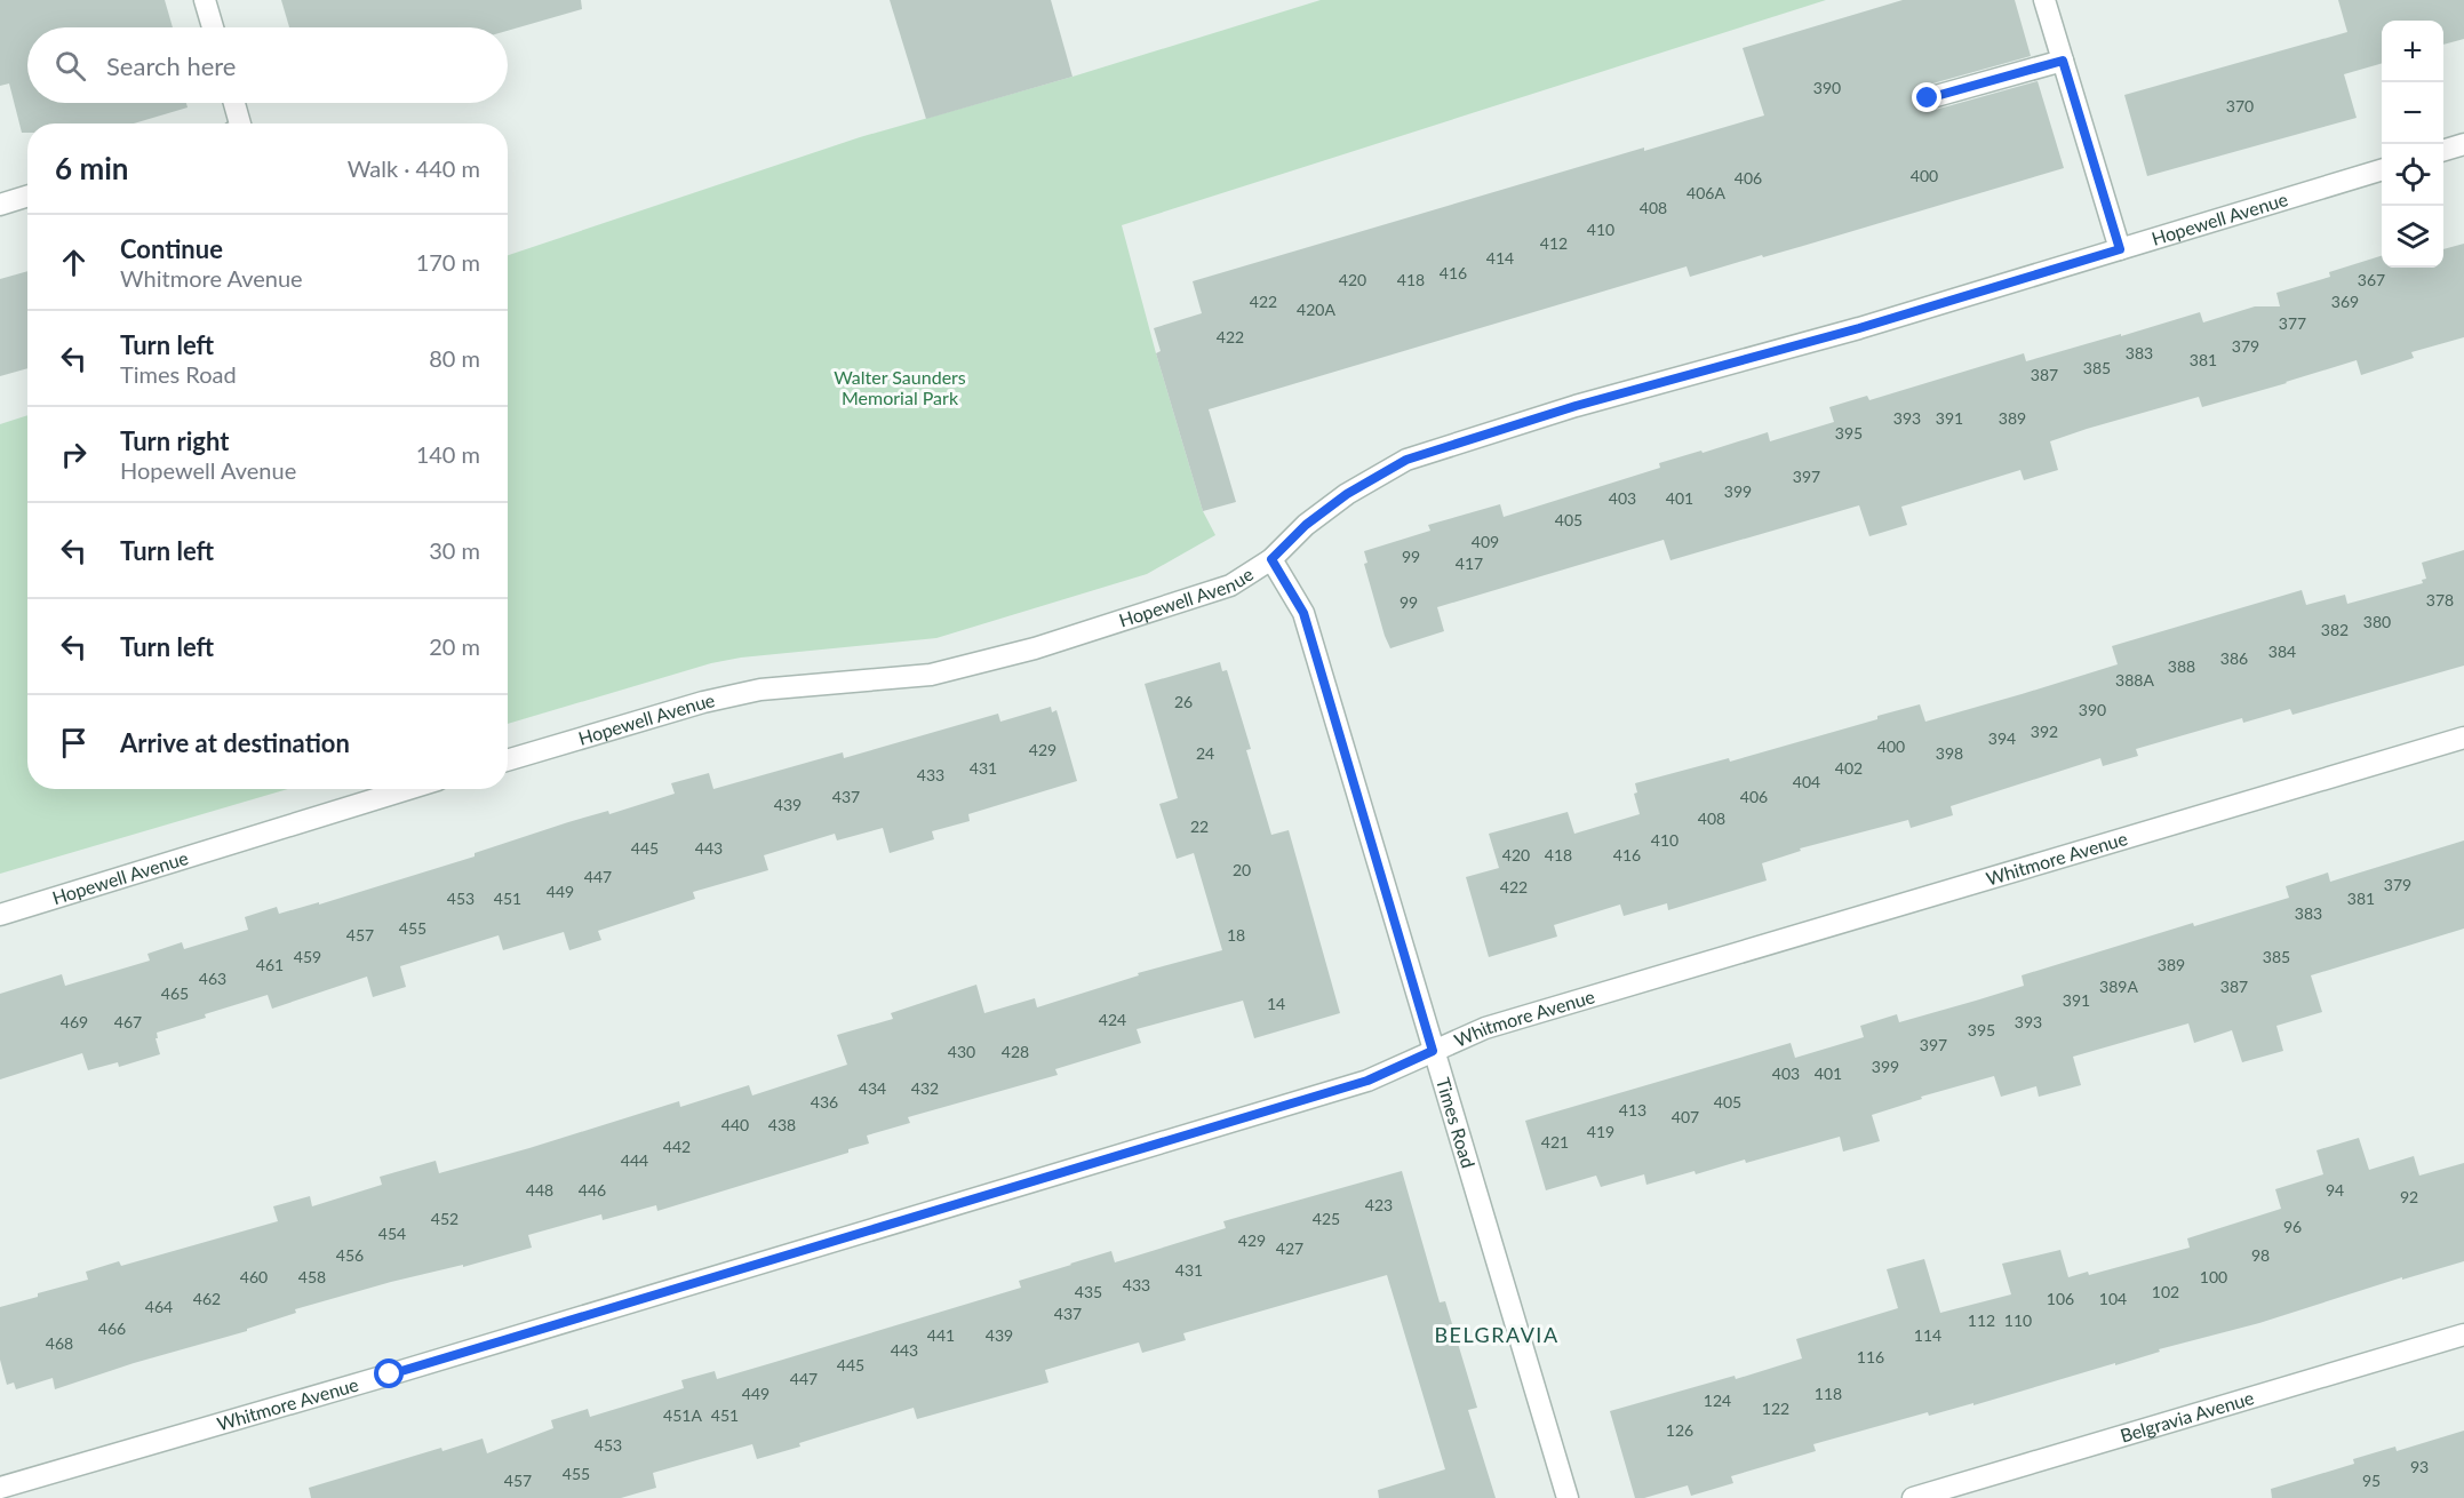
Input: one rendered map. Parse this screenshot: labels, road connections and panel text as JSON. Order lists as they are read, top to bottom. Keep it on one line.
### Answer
{"streets":{"street":["Hopewell Avenue","Whitmore Avenue","Times Road","Belgravia Avenue"]},"crossings":[["Hopewell Avenue","Times Road"],["Whitmore Avenue","Times Road"]],"districts":["BELGRAVIA"],"parks":["Walter Saunders Memorial Park"],"house_numbers":["390","370","400","406","406A","408","410","412","414","416","420","418","367","422","369","420A","377","422","379","383","381","385","387","393","391","389","395","397","399","403","401","405","409","99","417","378","99","380","382","384","386","388","388A","26","390","392","394","400","429","24","398","431","402","433","404","437","406","439","408","22","410","445","443","420","418","416","20","447","379","422","449","453","451","381","383","455","457","18","459","385","461","389","463","389A","387","465","391","14","424","469","467","393","395","397","430","428","399","403","401","434","432","436","405","413","407","440","438","419","421","442","444","448","446","94","92","423","452","425","96","454","429","427","456","98","431","460","458","100","433","435","102","462","106","104","464","437","112","110","466","441","439","114","468","443","116","445","447","449","118","124","122","451A","451","126","453","93","455","457","95"],"page":{"map_buttons":["+","−"],"search":"Search here","heading":["6 min","Walk · 440 m"],"list":[["Continue","Whitmore Avenue","170 m"],["Turn left","Times Road","80 m"],["Turn right","Hopewell Avenue","140 m"],["Turn left","30 m"],["Turn left","20 m"],"Arrive at destination"]}}
